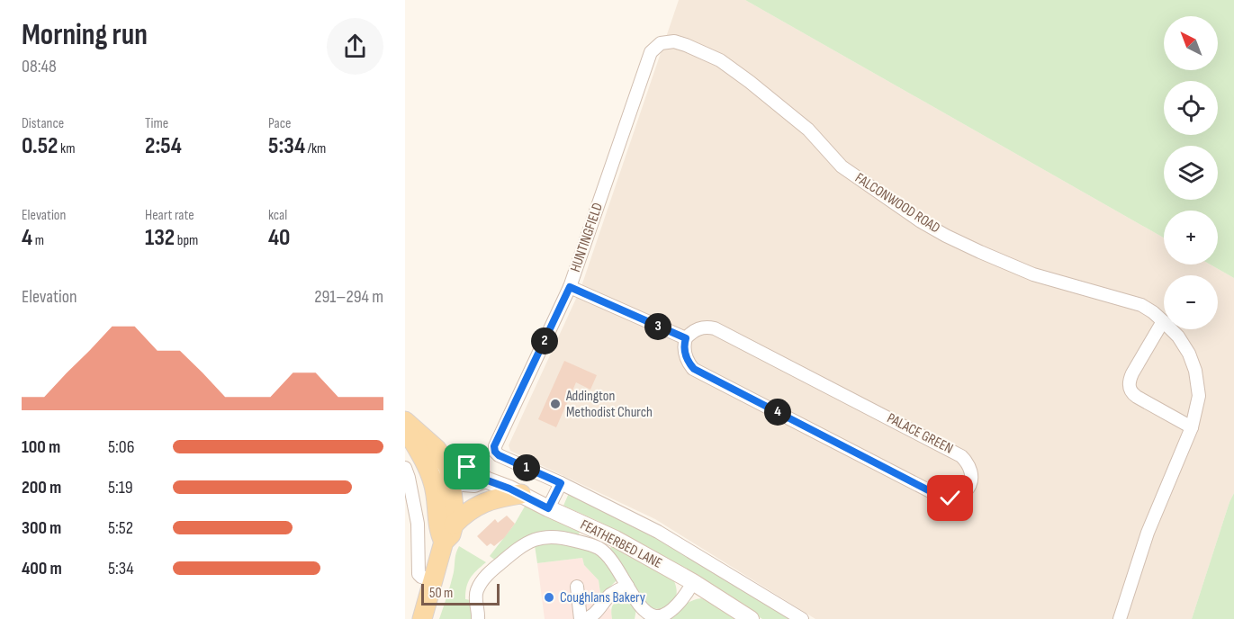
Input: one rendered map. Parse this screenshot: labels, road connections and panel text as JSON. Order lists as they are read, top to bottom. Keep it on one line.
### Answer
{"streets":{"street":["FALCONWOOD ROAD","HUNTINGFIELD","PALACE GREEN","FEATHERBED LANE"]},"crossings":[["FALCONWOOD ROAD","HUNTINGFIELD"]],"places":["Addington Methodist Church","Coughlans Bakery"],"scale_bar":"50 m","north":"top left","page":{"heading":["Morning run","08:48"],"map_buttons":["+","−"],"stats":[["Distance","0.52 km"],["Time","2:54"],["Pace","5:34 /km"],["Elevation","4 m"],["Heart rate","132 bpm"],["kcal","40"]],"chart":["Elevation","291–294 m"],"pins":["3","2","4","1"],"list":[{"name":"100 m","note":"5:06"},{"name":"200 m","note":"5:19"},{"name":"300 m","note":"5:52"},{"name":"400 m","note":"5:34"}],"scale":"50 m"}}
